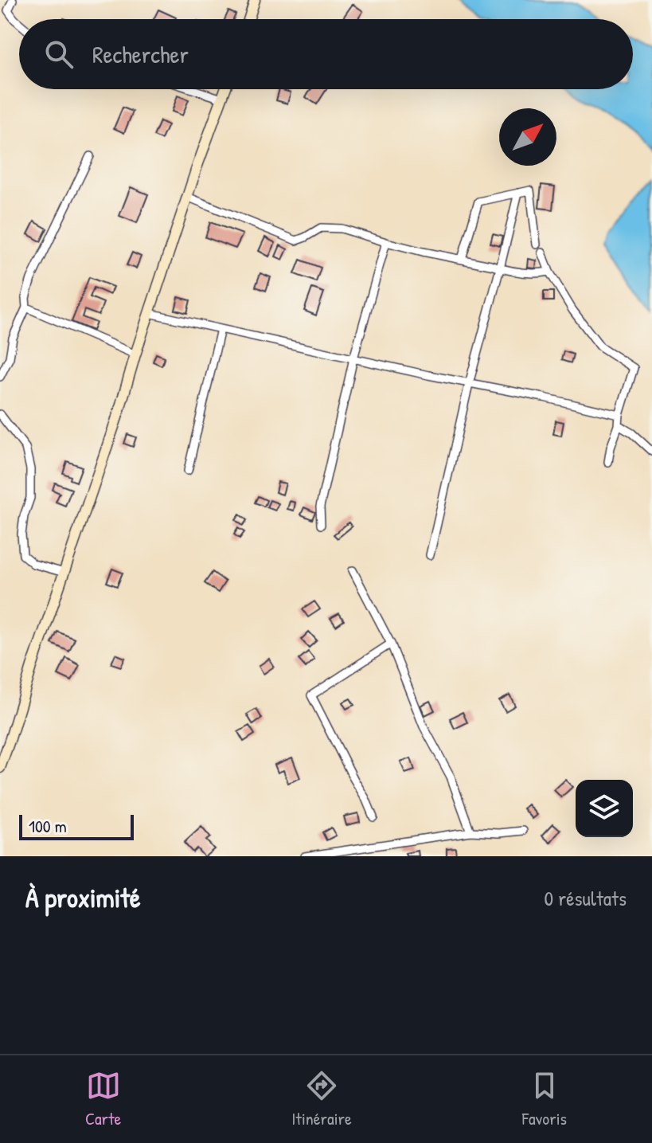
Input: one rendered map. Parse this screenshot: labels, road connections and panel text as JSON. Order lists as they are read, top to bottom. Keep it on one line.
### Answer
{"scale_bar":"100 m","north":"top right","page":{"search":"Rechercher","scale":"100 m","heading":["À proximité","0 résultats"],"nav":["Carte","Itinéraire","Favoris"]}}
